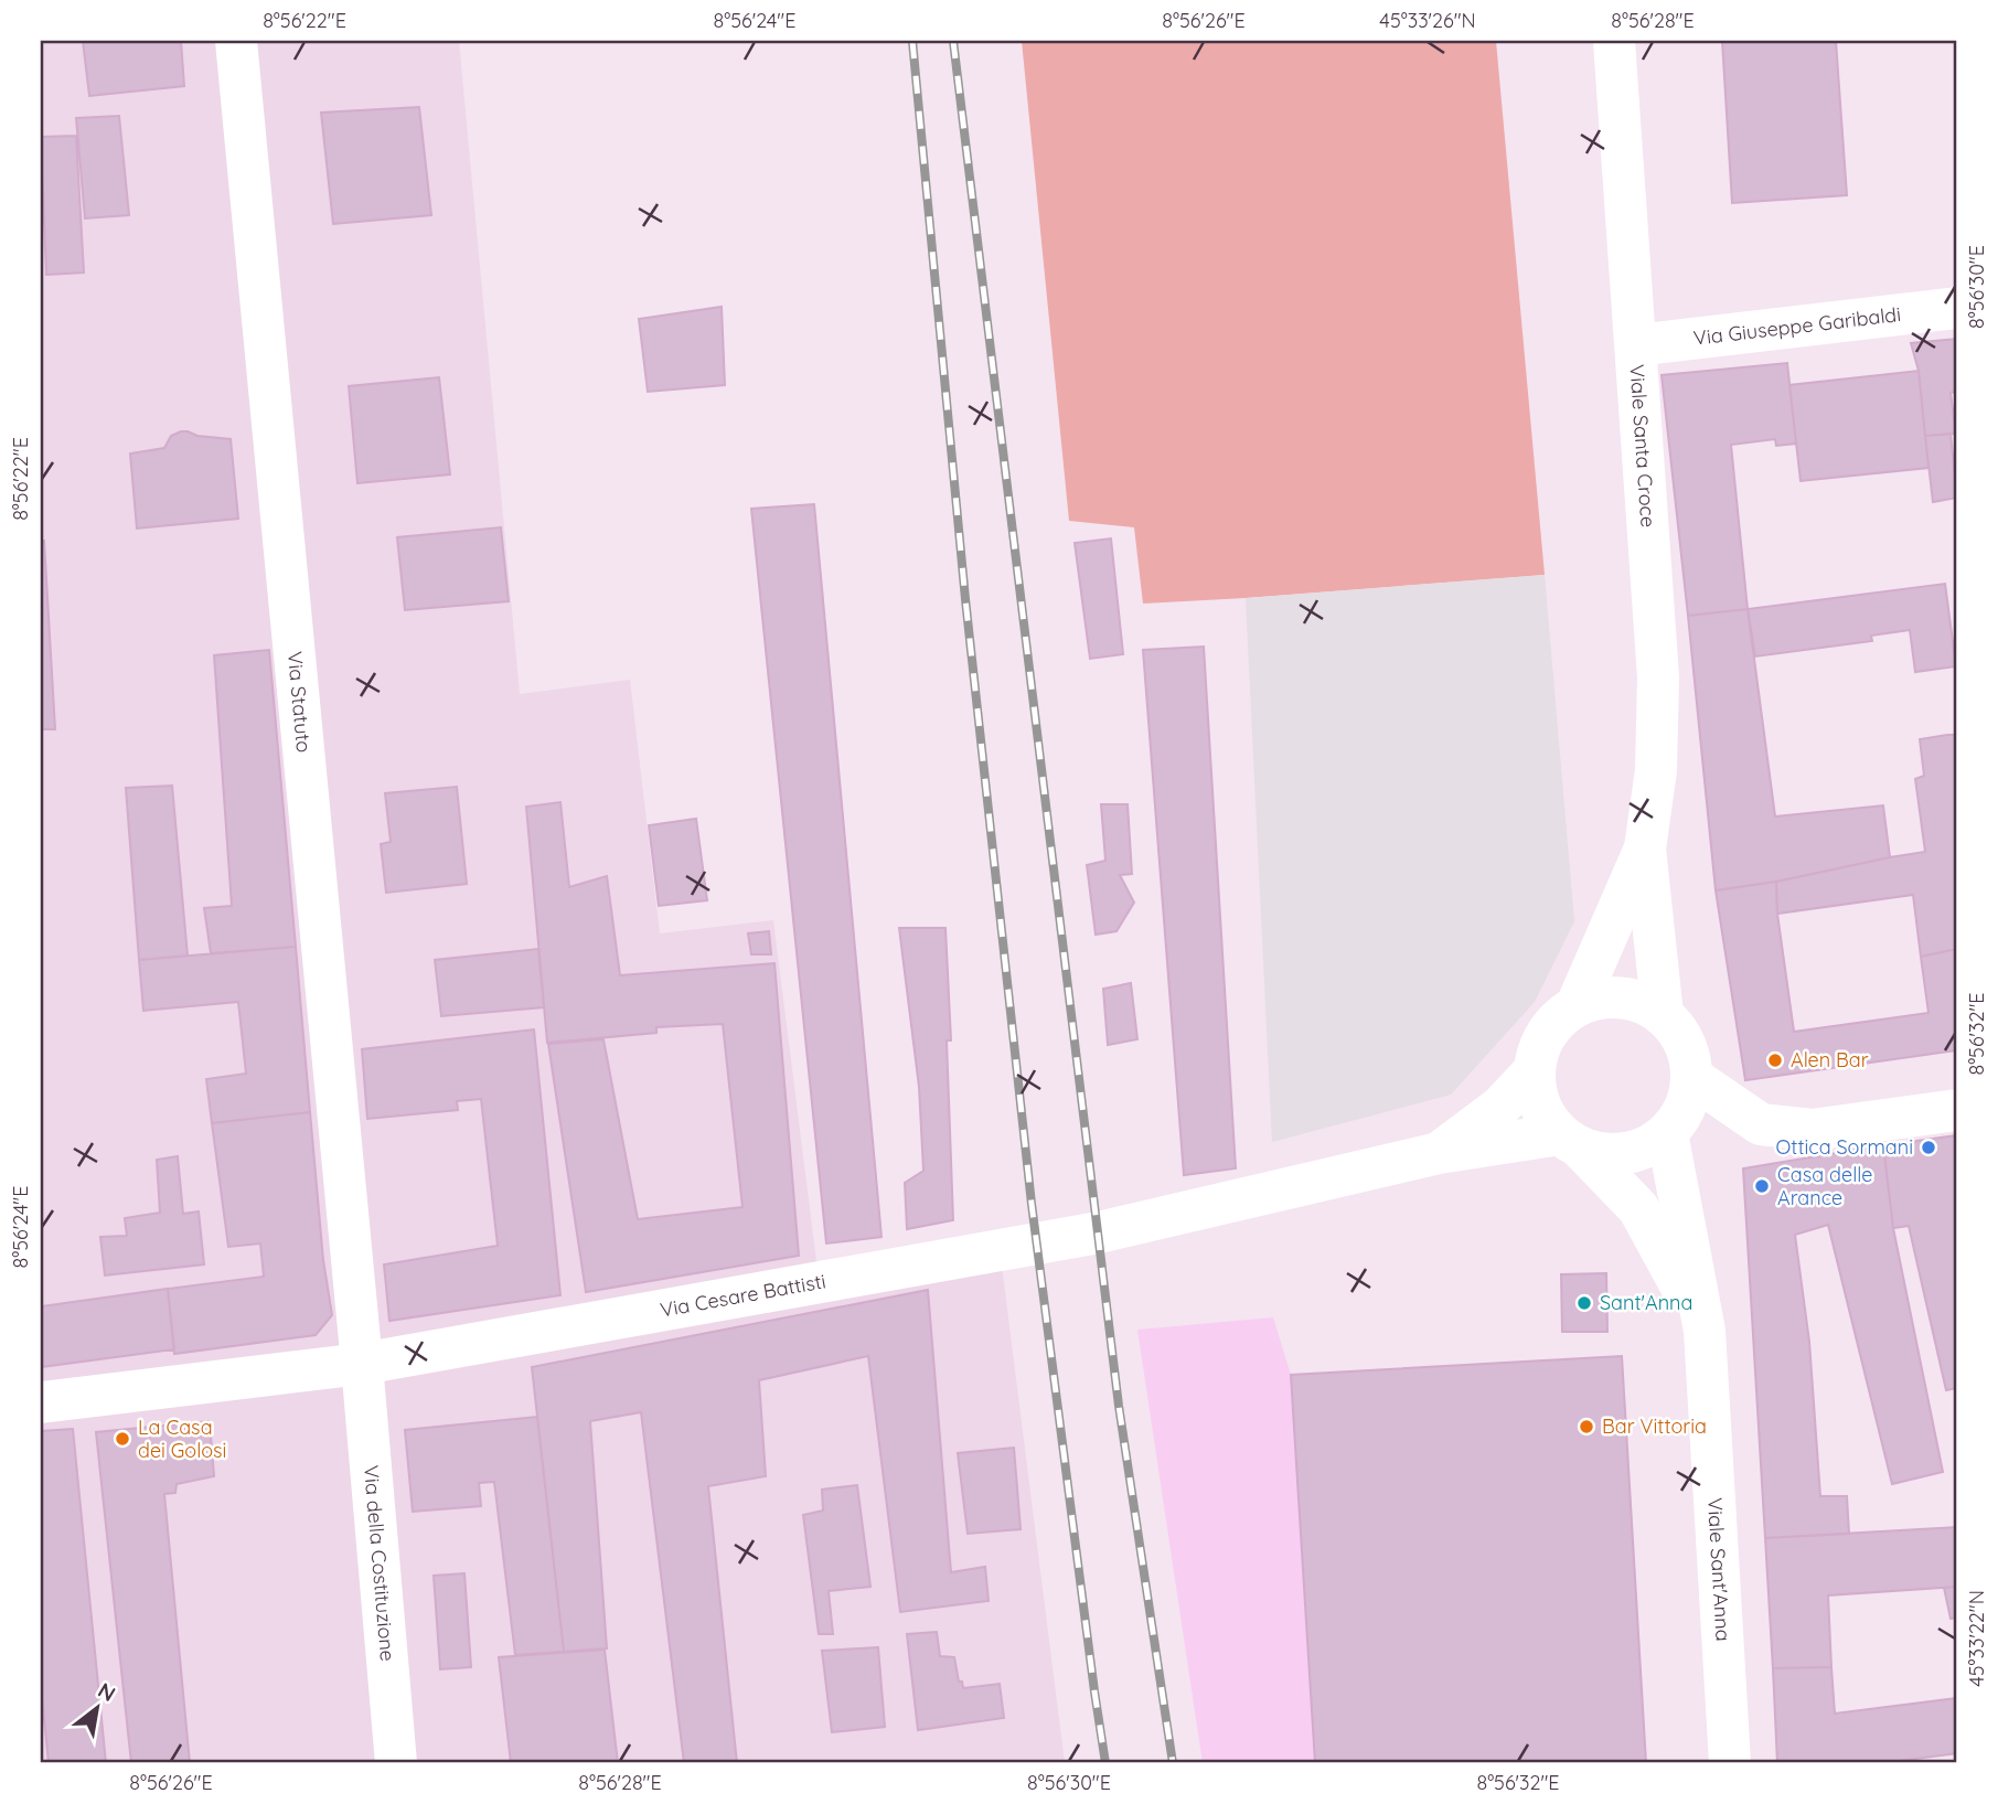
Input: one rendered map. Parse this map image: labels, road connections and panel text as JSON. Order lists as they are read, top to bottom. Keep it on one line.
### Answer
{"streets":{"street":["Via Giuseppe Garibaldi","Viale Santa Croce","Via Statuto","Via Cesare Battisti","Via della Costituzione","Viale Sant'Anna"]},"crossings":[["Via Giuseppe Garibaldi","Viale Santa Croce"],["Viale Santa Croce","Via Cesare Battisti"],["Viale Santa Croce","Viale Sant'Anna"],["Via Statuto","Via Cesare Battisti"],["Via Statuto","Via della Costituzione"],["Via Cesare Battisti","Via della Costituzione"],["Via Cesare Battisti","Viale Sant'Anna"]],"places":["Alen Bar","Ottica Sormani","Casa delle Arance","Sant'Anna","Bar Vittoria","La Casa dei Golosi"],"north":"top right","coordinates":["8°56'22\"E","8°56'24\"E","8°56'26\"E","45°33'26\"N","8°56'28\"E","8°56'30\"E","8°56'32\"E","45°33'22\"N"]}
